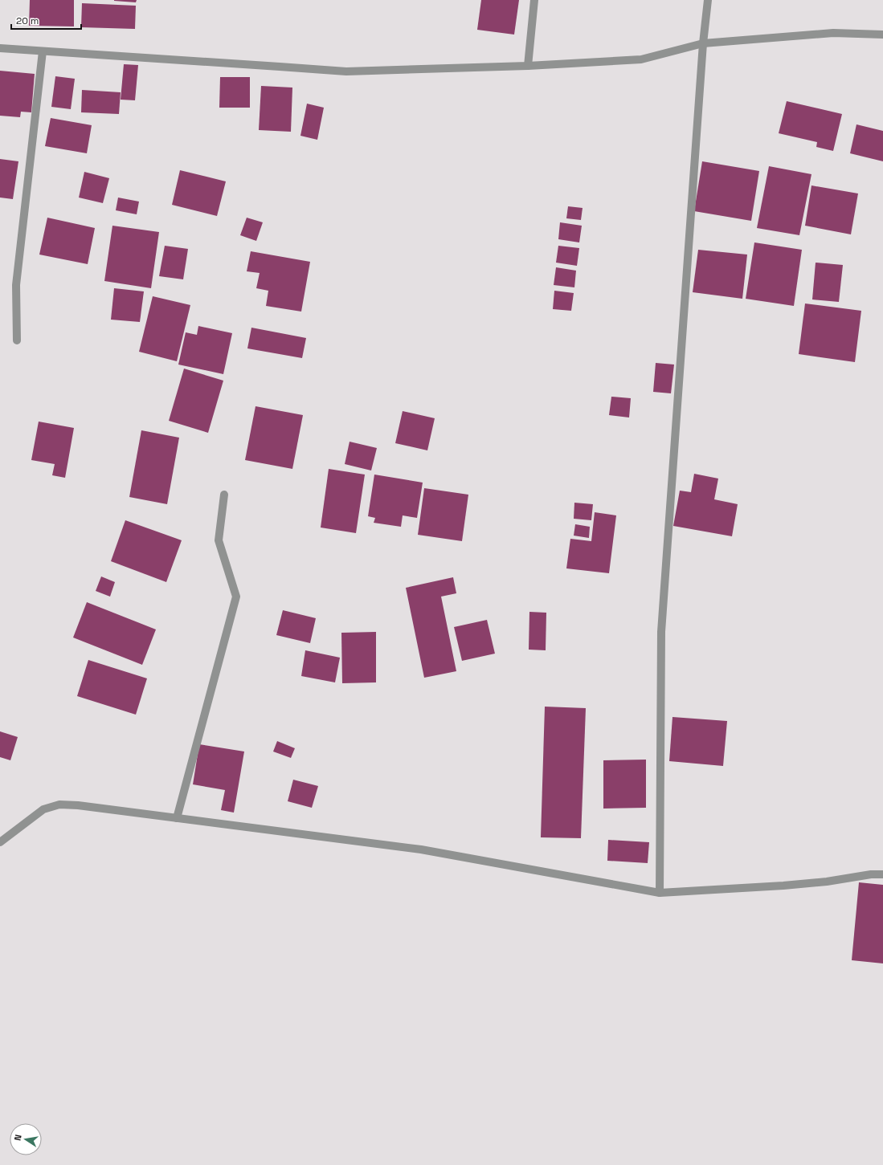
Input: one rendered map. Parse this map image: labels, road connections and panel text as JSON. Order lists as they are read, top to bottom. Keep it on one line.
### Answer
{"scale_bar":"20 m","north":"left"}
